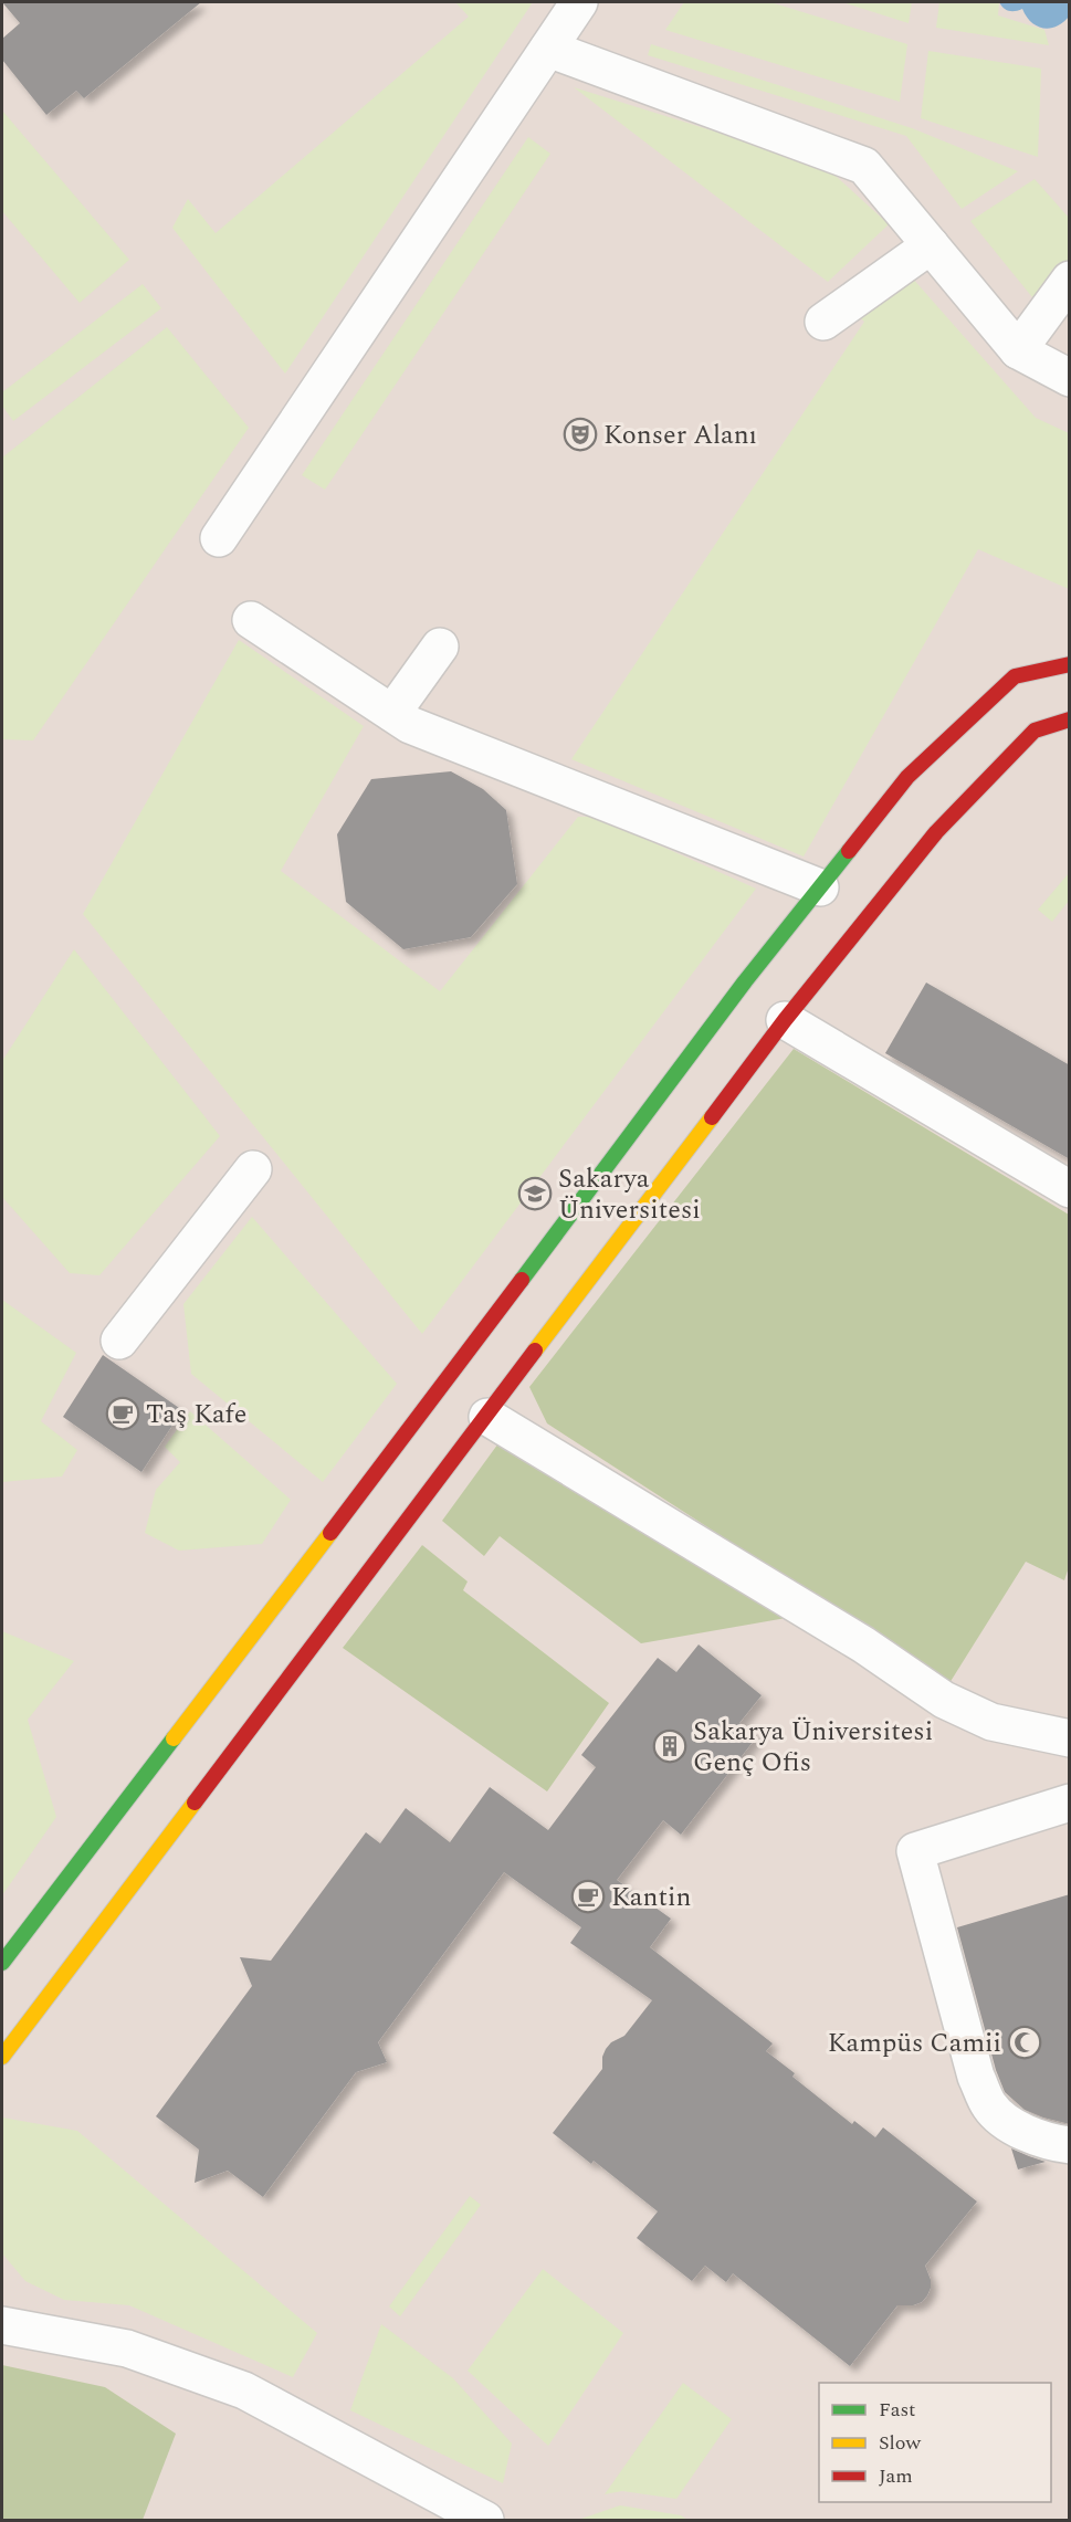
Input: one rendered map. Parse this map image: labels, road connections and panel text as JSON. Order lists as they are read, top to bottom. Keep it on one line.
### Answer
{"places":{"theatre":["Konser Alanı"],"school or university":["Sakarya Üniversitesi"],"cafe":["Taş Kafe","Kantin"],"building":["Sakarya Üniversitesi Genç Ofis"],"mosque":["Kampüs Camii"]},"legend":["Fast","Slow","Jam"]}
